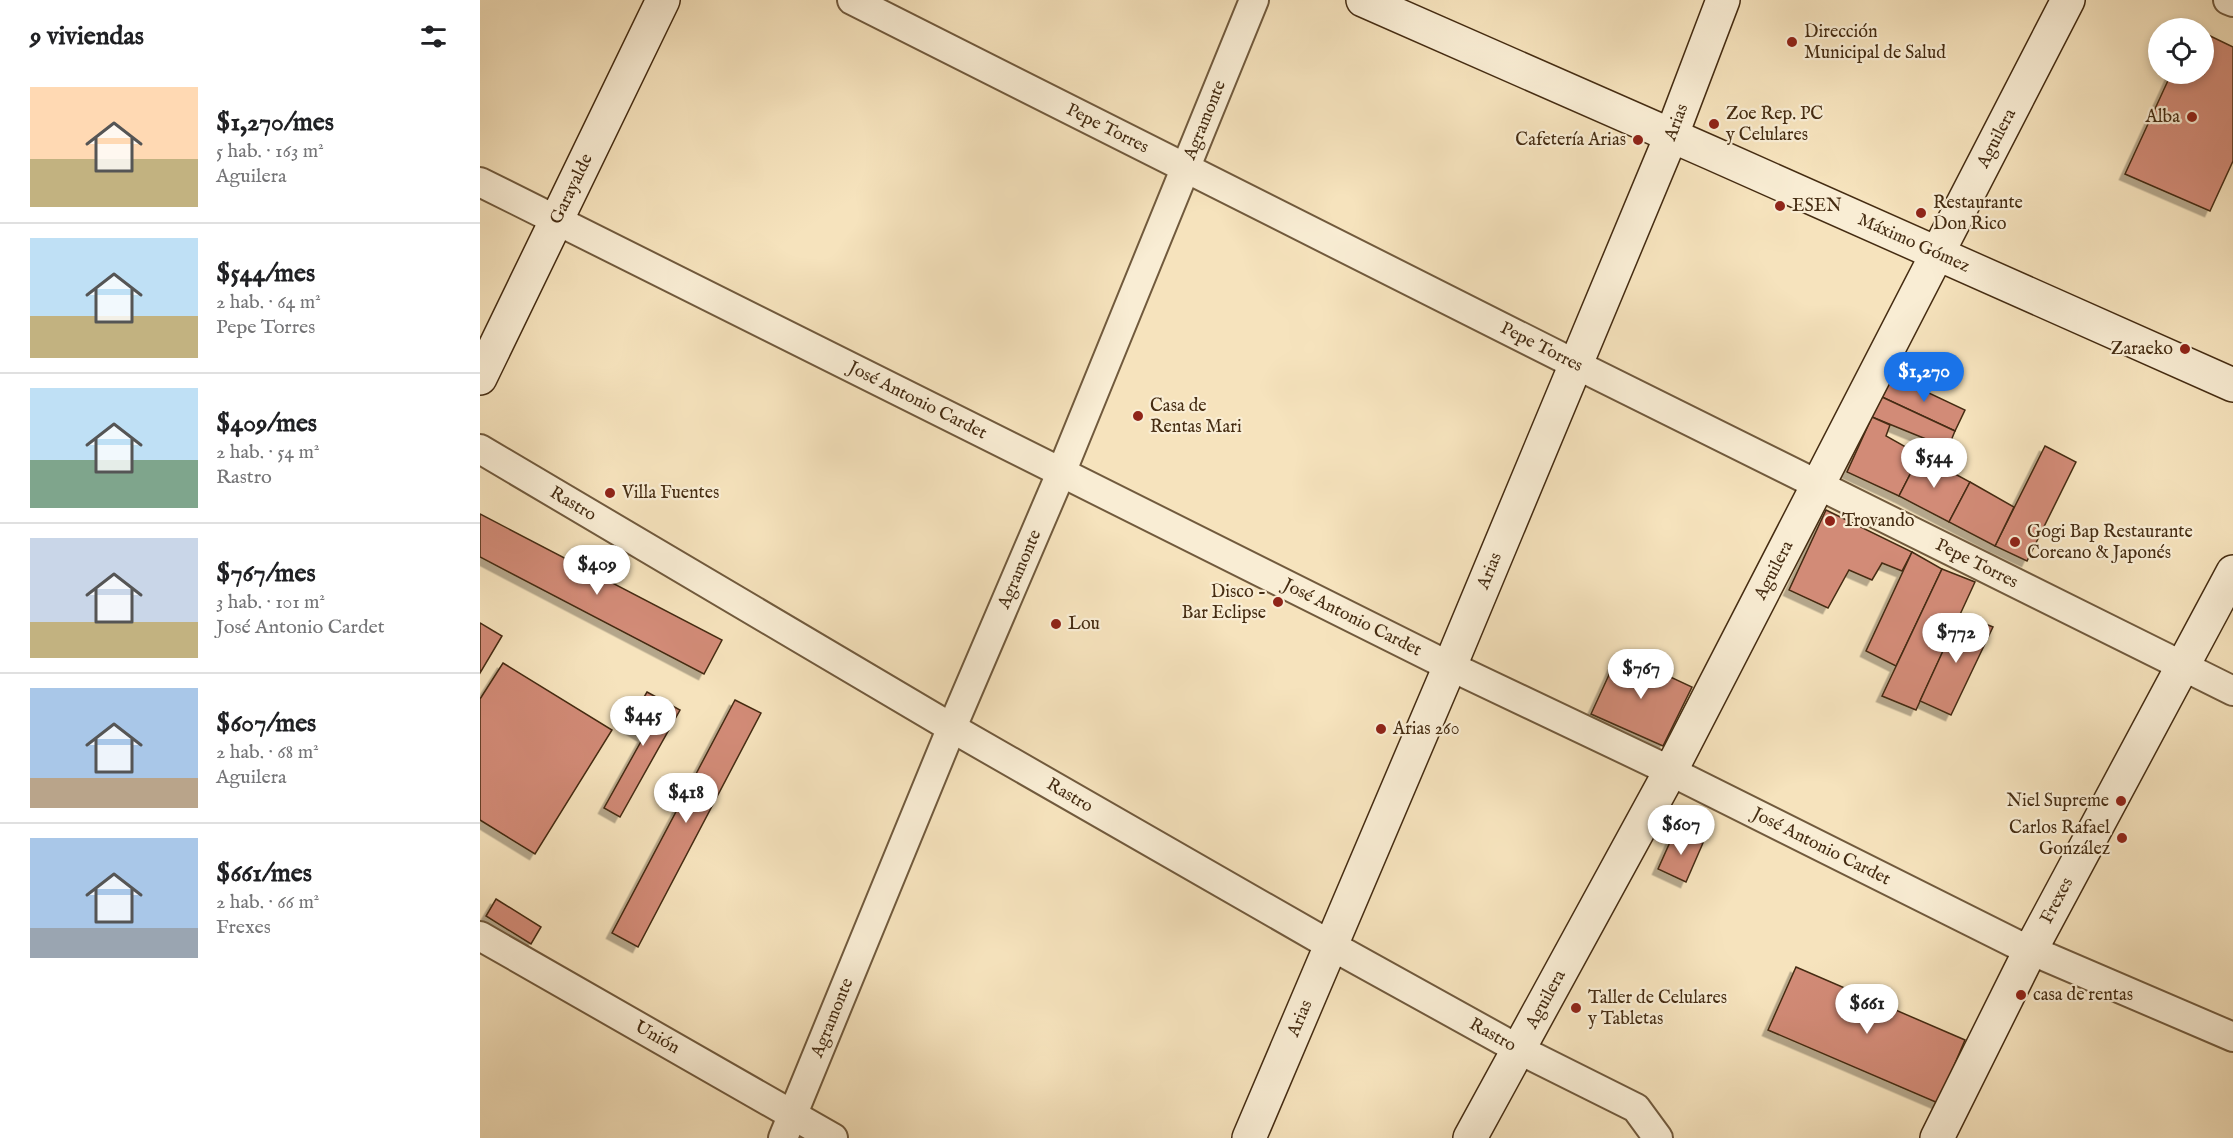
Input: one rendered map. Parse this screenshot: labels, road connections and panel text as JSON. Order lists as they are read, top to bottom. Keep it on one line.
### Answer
{"streets":{"street":["Agramonte","Arias","Pepe Torres","Aguilera","Garayalde","Máximo Gómez","José Antonio Cardet","Rastro","Frexes","Unión"]},"crossings":[["Agramonte","Pepe Torres"],["Agramonte","José Antonio Cardet"],["Agramonte","Rastro"],["Agramonte","Unión"],["Arias","Pepe Torres"],["Arias","Máximo Gómez"],["Arias","José Antonio Cardet"],["Arias","Rastro"],["Pepe Torres","Aguilera"],["Pepe Torres","Frexes"],["Aguilera","Máximo Gómez"],["Aguilera","José Antonio Cardet"],["Aguilera","Rastro"],["Garayalde","José Antonio Cardet"],["José Antonio Cardet","Frexes"]],"places":["Dirección Municipal de Salud","Alba","Zoe Rep. PC y Celulares","Cafetería Arias","ESEN","Restaurante Don Rico","Zaraeko","Casa de Rentas Mari","Villa Fuentes","Trovando","Gogi Bap Restaurante Coreano & Japonés","Disco - Bar Eclipse","Lou","Arias 260","Niel Supreme","Carlos Rafael González","casa de rentas","Taller de Celulares y Tabletas"],"page":{"heading":"9 viviendas","list":[{"name":"$1,270/mes","note":"5 hab. · 163 m² · Aguilera"},{"name":"$544/mes","note":"2 hab. · 64 m² · Pepe Torres"},{"name":"$409/mes","note":"2 hab. · 54 m² · Rastro"},{"name":"$767/mes","note":"3 hab. · 101 m² · José Antonio Cardet"},{"name":"$607/mes","note":"2 hab. · 68 m² · Aguilera"},{"name":"$661/mes","note":"2 hab. · 66 m² · Frexes"}],"price":["$1,270","$544","$409","$772","$767","$445","$418","$607","$661"]}}
